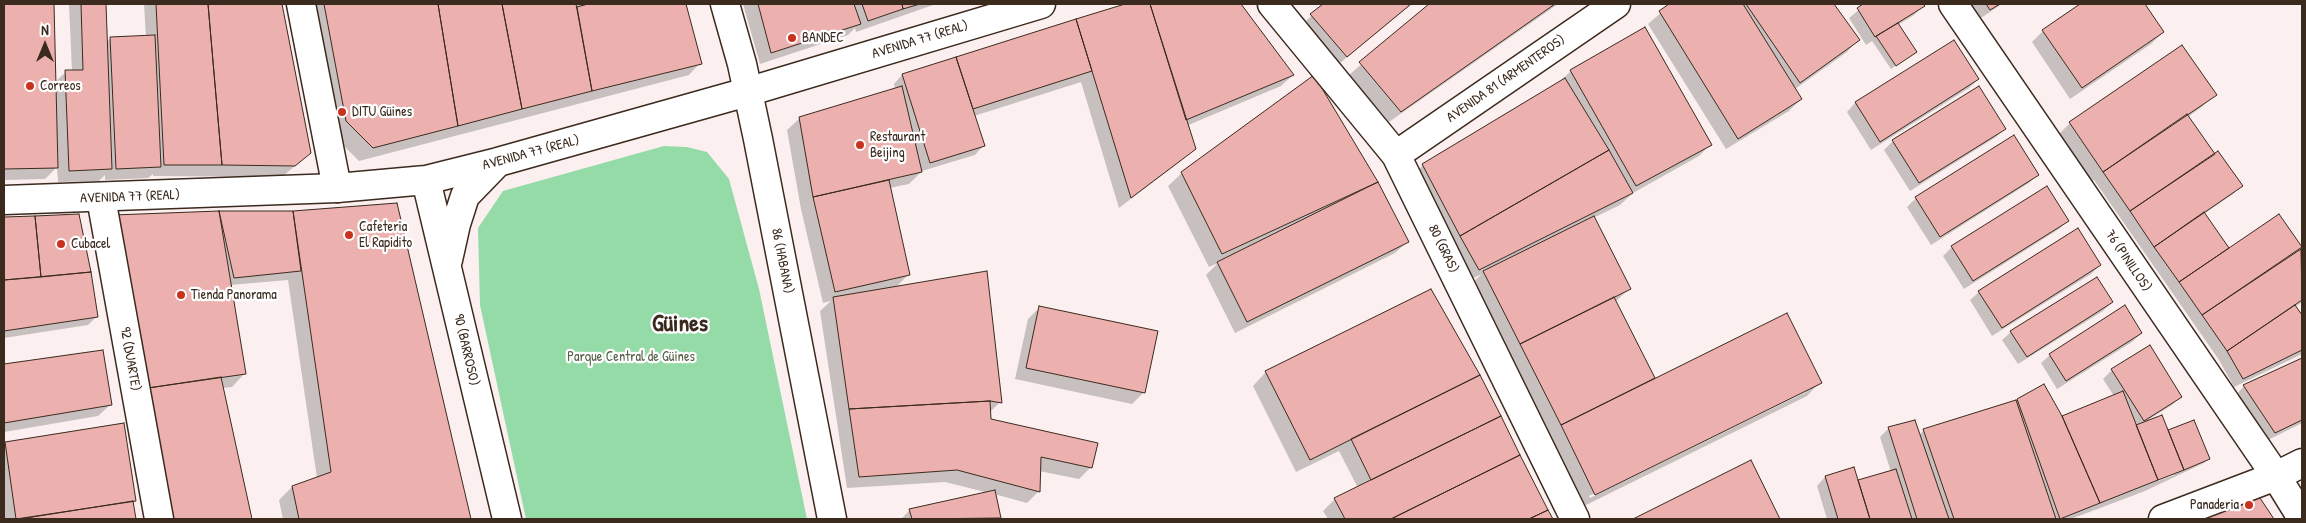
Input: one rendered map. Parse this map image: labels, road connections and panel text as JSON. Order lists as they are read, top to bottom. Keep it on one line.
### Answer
{"streets":{"main road":["AVENIDA 77 (REAL)","AVENIDA 81 (ARMENTEROS)","80 (GRAS)","86 (HABANA)","76 (PINILLOS)","90 (BARROSO)","92 (DUARTE)"]},"crossings":[["AVENIDA 77 (REAL)","86 (HABANA)"],["AVENIDA 77 (REAL)","90 (BARROSO)"],["AVENIDA 77 (REAL)","92 (DUARTE)"],["AVENIDA 81 (ARMENTEROS)","80 (GRAS)"]],"districts":["Güines"],"parks":["Parque Central de Güines"],"places":["BANDEC","Correos","DITU Güines","Restaurant Beijing","Cafeteria El Rapidito","Cubacel","Tienda Panorama","Panaderia"],"north":"top"}
